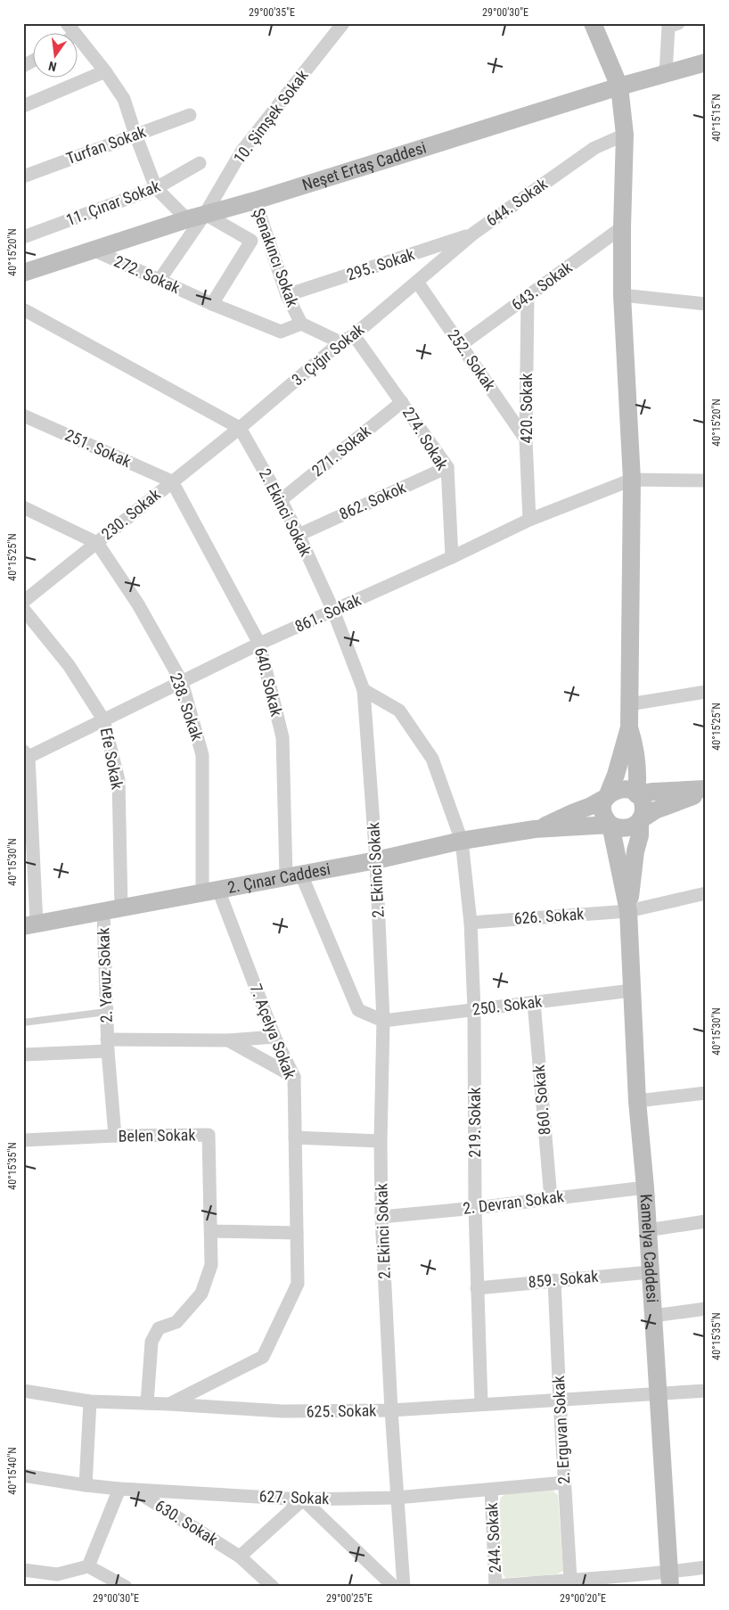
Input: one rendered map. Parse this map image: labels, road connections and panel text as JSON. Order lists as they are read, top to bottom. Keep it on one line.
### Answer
{"streets":{"main road":["Neşet Ertaş Caddesi","2. Çınar Caddesi","Kamelya Caddesi"],"street":["10. Şimşek Sokak","Turfan Sokak","644. Sokak","11. Çınar Sokak","Şenakıncı Sokak","295. Sokak","272. Sokak","643. Sokak","3. Çığır Sokak","252. Sokak","420. Sokak","274. Sokak","251. Sokak","271. Sokak","862. Sokok","2. Ekinci Sokak","230. Sokak","861. Sokak","640. Sokak","238. Sokak","Efe Sokak","626. Sokak","2. Yavuz Sokak","250. Sokak","7. Açelya Sokak","860. Sokak","219. Sokak","Belen Sokak","2. Devran Sokak","859. Sokak","625. Sokak","2. Erguvan Sokak","627. Sokak","630. Sokak","244. Sokak"]},"crossings":[["10. Şimşek Sokak","Neşet Ertaş Caddesi"],["10. Şimşek Sokak","272. Sokak"],["Neşet Ertaş Caddesi","Şenakıncı Sokak"],["Neşet Ertaş Caddesi","272. Sokak"],["644. Sokak","295. Sokak"],["644. Sokak","3. Çığır Sokak"],["644. Sokak","252. Sokak"],["Şenakıncı Sokak","295. Sokak"],["Şenakıncı Sokak","272. Sokak"],["Şenakıncı Sokak","3. Çığır Sokak"],["643. Sokak","252. Sokak"],["643. Sokak","420. Sokak"],["3. Çığır Sokak","252. Sokak"],["3. Çığır Sokak","274. Sokak"],["3. Çığır Sokak","2. Ekinci Sokak"],["3. Çığır Sokak","230. Sokak"],["252. Sokak","420. Sokak"],["420. Sokak","861. Sokak"],["274. Sokak","271. Sokak"],["274. Sokak","862. Sokok"],["274. Sokak","861. Sokak"],["251. Sokak","230. Sokak"],["251. Sokak","640. Sokak"],["271. Sokak","2. Ekinci Sokak"],["862. Sokok","2. Ekinci Sokak"],["2. Ekinci Sokak","230. Sokak"],["2. Ekinci Sokak","861. Sokak"],["2. Ekinci Sokak","2. Çınar Caddesi"],["2. Ekinci Sokak","250. Sokak"],["2. Ekinci Sokak","219. Sokak"],["2. Ekinci Sokak","2. Devran Sokak"],["2. Ekinci Sokak","625. Sokak"],["2. Ekinci Sokak","627. Sokak"],["230. Sokak","640. Sokak"],["230. Sokak","238. Sokak"],["861. Sokak","640. Sokak"],["861. Sokak","238. Sokak"],["861. Sokak","Efe Sokak"],["640. Sokak","2. Çınar Caddesi"],["238. Sokak","2. Çınar Caddesi"],["238. Sokak","7. Açelya Sokak"],["Efe Sokak","2. Çınar Caddesi"],["2. Çınar Caddesi","2. Yavuz Sokak"],["2. Çınar Caddesi","7. Açelya Sokak"],["2. Çınar Caddesi","219. Sokak"],["626. Sokak","219. Sokak"],["626. Sokak","Kamelya Caddesi"],["2. Yavuz Sokak","7. Açelya Sokak"],["2. Yavuz Sokak","Belen Sokak"],["250. Sokak","860. Sokak"],["250. Sokak","219. Sokak"],["250. Sokak","Kamelya Caddesi"],["7. Açelya Sokak","625. Sokak"],["860. Sokak","2. Devran Sokak"],["219. Sokak","2. Devran Sokak"],["219. Sokak","859. Sokak"],["219. Sokak","625. Sokak"],["Belen Sokak","625. Sokak"],["2. Devran Sokak","Kamelya Caddesi"],["Kamelya Caddesi","859. Sokak"],["Kamelya Caddesi","625. Sokak"],["859. Sokak","2. Erguvan Sokak"],["625. Sokak","2. Erguvan Sokak"],["2. Erguvan Sokak","627. Sokak"],["627. Sokak","630. Sokak"],["627. Sokak","244. Sokak"]],"north":"bottom","coordinates":["29°00'35\"E","29°00'30\"E","40°15'15\"N","40°15'20\"N","40°15'25\"N","40°15'30\"N","40°15'35\"N","40°15'40\"N","29°00'25\"E","29°00'20\"E"]}
